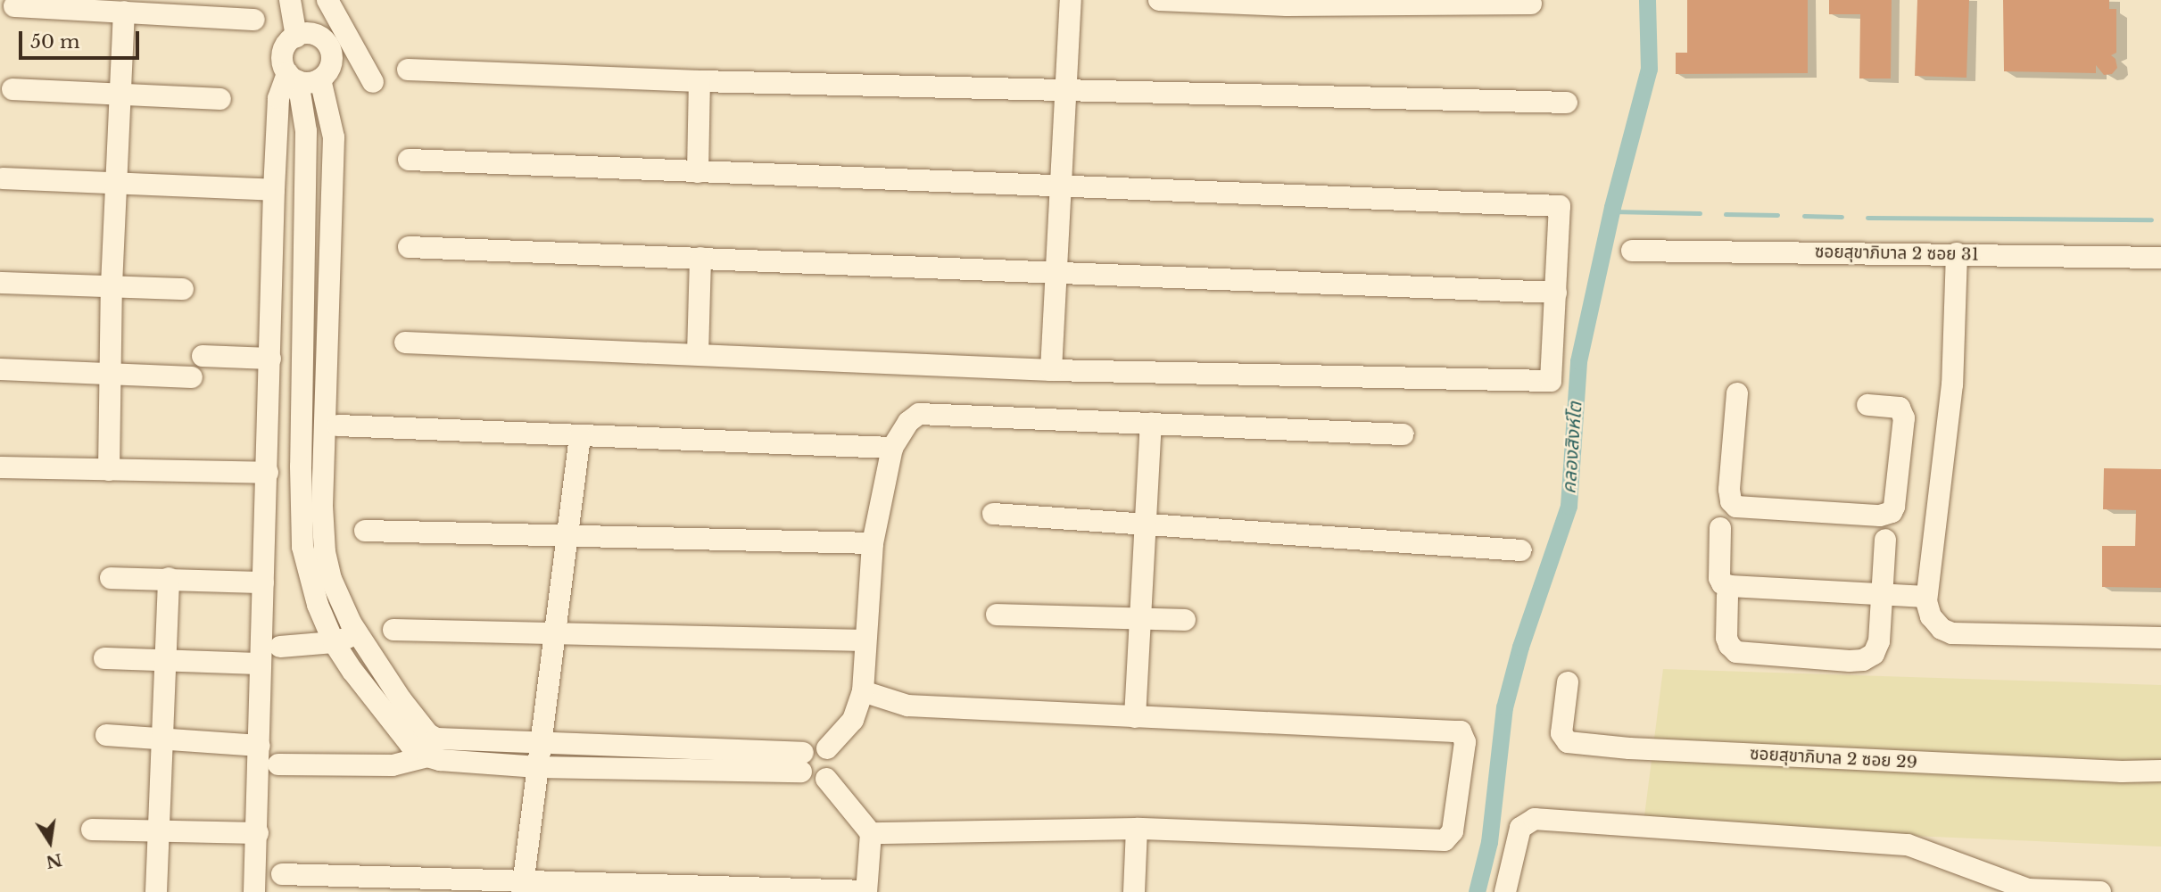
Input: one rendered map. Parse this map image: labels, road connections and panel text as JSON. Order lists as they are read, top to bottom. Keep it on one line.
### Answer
{"streets":{"street":["ซอยสุขาภิบาล 2 ซอย 31","ซอยสุขาภิบาล 2 ซอย 29"]},"water":["คลองสิงห์โต"],"scale_bar":"50 m","north":"bottom"}
